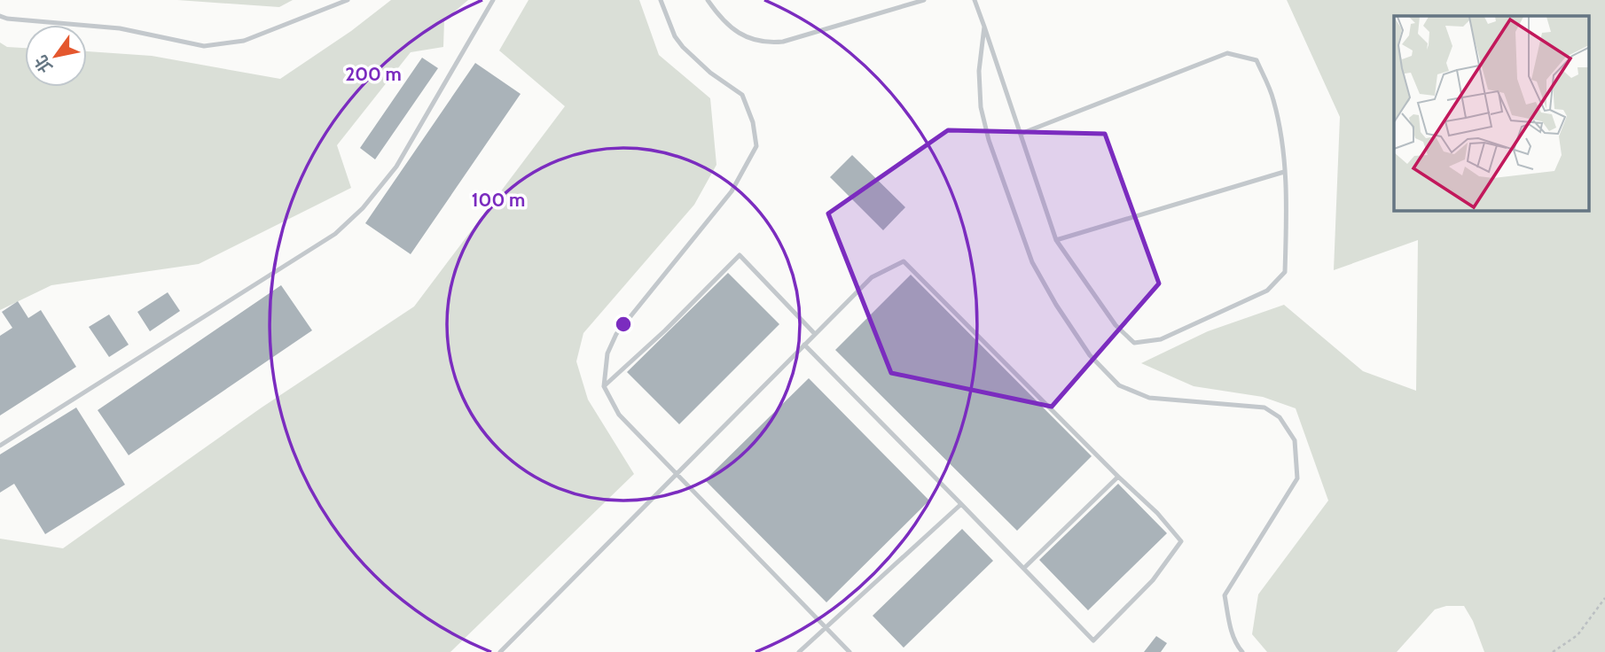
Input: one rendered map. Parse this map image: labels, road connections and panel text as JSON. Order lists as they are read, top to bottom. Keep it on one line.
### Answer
{"north":"bottom left","rings":["200 m","100 m"]}
